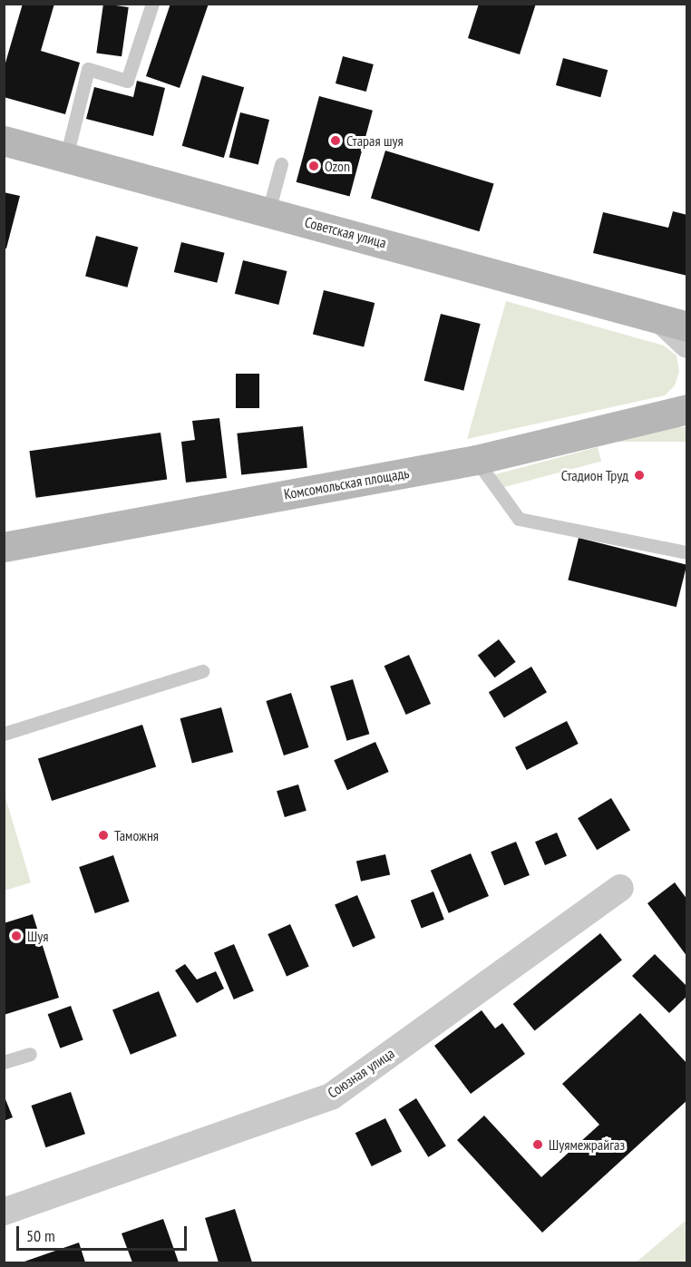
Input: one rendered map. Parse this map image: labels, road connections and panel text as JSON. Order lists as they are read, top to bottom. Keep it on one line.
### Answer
{"streets":{"street":["Советская улица","Комсомольская площадь","Союзная улица"]},"places":["Старая шуя","Ozon","Стадион Труд","Таможня","Шуя","Шуямежрайгаз"],"scale_bar":"50 m"}
